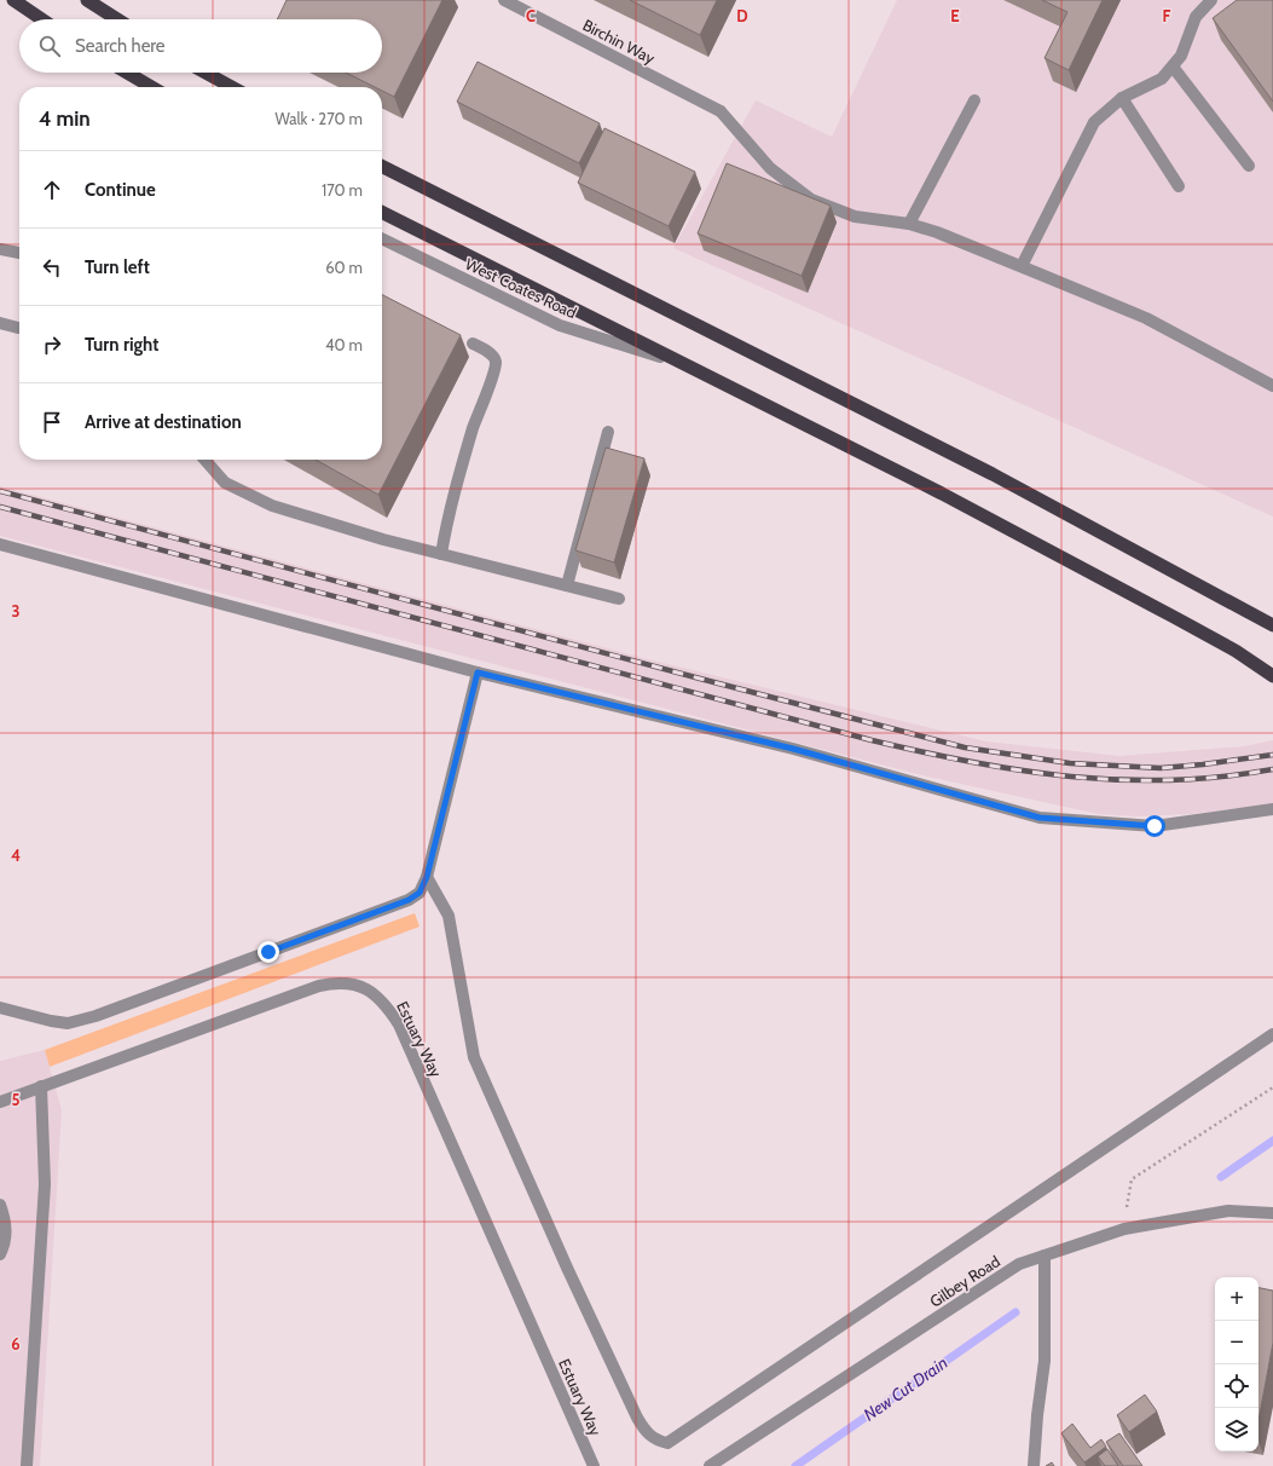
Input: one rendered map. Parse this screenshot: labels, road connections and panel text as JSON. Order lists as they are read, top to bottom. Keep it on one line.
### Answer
{"streets":{"street":["Birchin Way","West Coates Road","Estuary Way","Gilbey Road"]},"water":["New Cut Drain"],"page":{"search":"Search here","heading":["4 min","Walk · 270 m"],"list":[["Continue","170 m"],["Turn left","60 m"],["Turn right","40 m"],"Arrive at destination"],"map_buttons":["+","−"]},"grid":{"columns":["C","D","E","F"],"rows":["3","4","5","6"]}}
